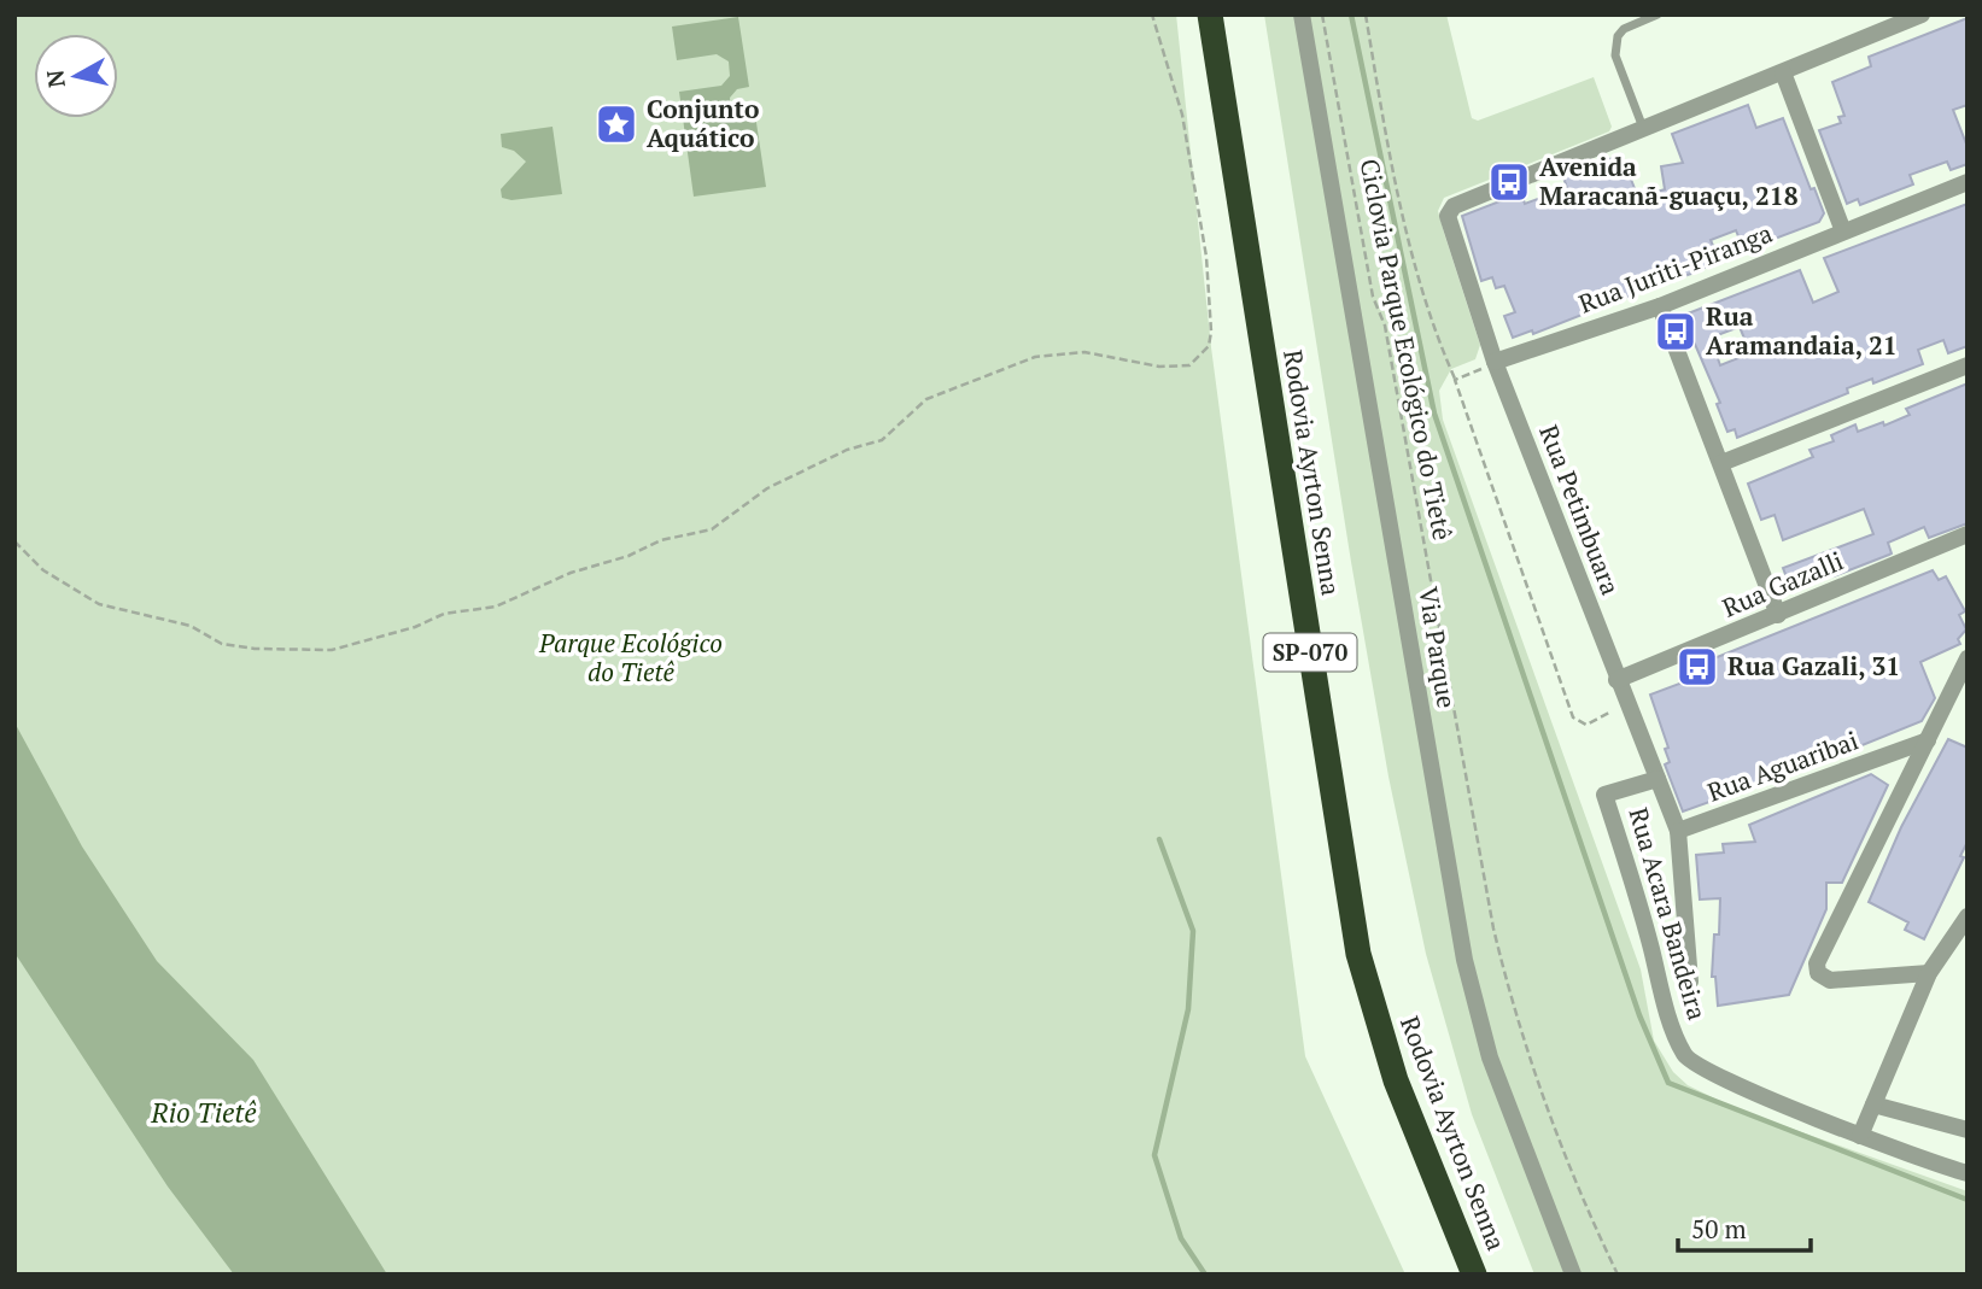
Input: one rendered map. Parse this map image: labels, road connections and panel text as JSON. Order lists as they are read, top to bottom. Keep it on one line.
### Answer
{"streets":{"highway":["Rodovia Ayrton Senna","SP-070"],"street":["Rua Juriti-Piranga","Rua Petimbuara","Rua Gazalli","Via Parque","Rua Aguaribai","Rua Acara Bandeira"],"path":["Ciclovia Parque Ecológico do Tietê"]},"crossings":[["Rua Juriti-Piranga","Rua Petimbuara"],["Rua Petimbuara","Rua Gazalli"],["Rua Petimbuara","Rua Aguaribai"],["Rua Petimbuara","Rua Acara Bandeira"]],"water":["Rio Tietê"],"parks":["Parque Ecológico do Tietê"],"places":{"place":["Conjunto Aquático"],"bus stop":["Avenida Maracanã-guaçu, 218","Rua Aramandaia, 21","Rua Gazali, 31"]},"scale_bar":"50 m","north":"left"}
